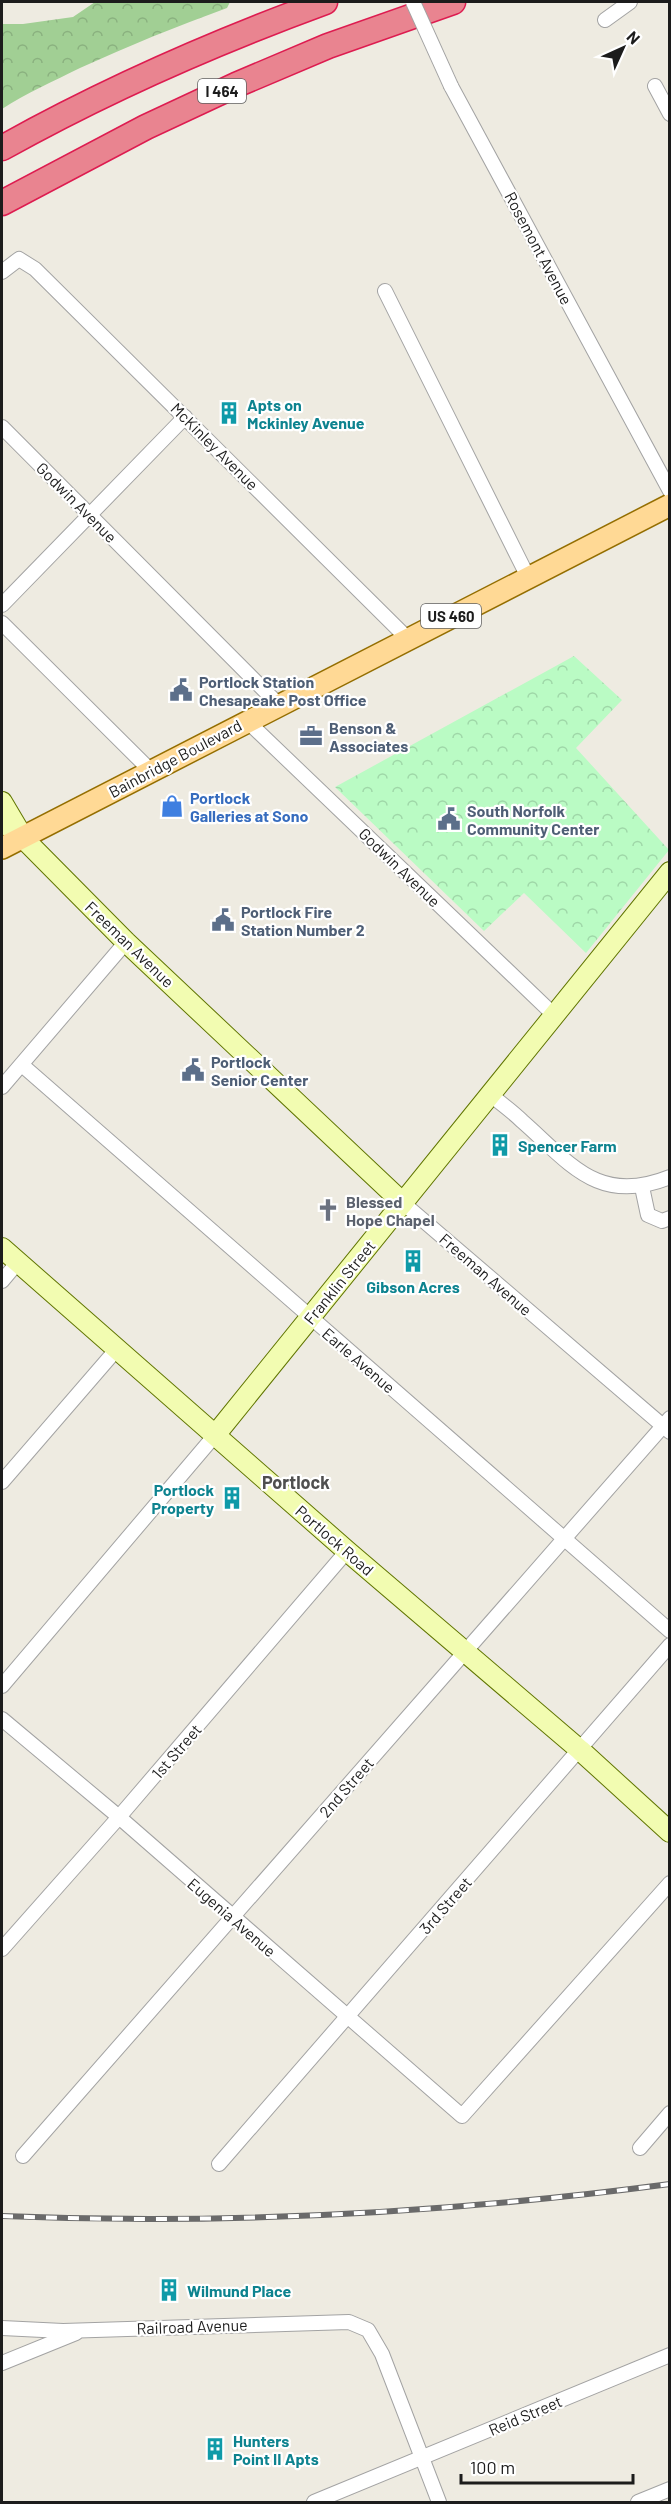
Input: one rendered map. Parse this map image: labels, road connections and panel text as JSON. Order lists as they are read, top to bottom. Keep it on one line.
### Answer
{"streets":{"highway":["I 464"],"main road":["US 460","Bainbridge Boulevard"],"street":["Rosemont Avenue","McKinley Avenue","Godwin Avenue","Freeman Avenue","Franklin Street","Earle Avenue","Portlock Road","1st Street","2nd Street","3rd Street","Eugenia Avenue","Railroad Avenue","Reid Street"]},"crossings":[["McKinley Avenue","Bainbridge Boulevard"],["Godwin Avenue","Bainbridge Boulevard"],["Godwin Avenue","Franklin Street"],["Bainbridge Boulevard","Freeman Avenue"],["Freeman Avenue","Franklin Street"],["Freeman Avenue","2nd Street"],["Franklin Street","Earle Avenue"],["Franklin Street","Portlock Road"],["Earle Avenue","2nd Street"],["Portlock Road","1st Street"],["Portlock Road","2nd Street"],["Portlock Road","3rd Street"],["1st Street","Eugenia Avenue"],["2nd Street","Eugenia Avenue"],["3rd Street","Eugenia Avenue"],["Railroad Avenue","Reid Street"]],"districts":["Portlock"],"places":{"building":["Apts on Mckinley Avenue","Spencer Farm","Gibson Acres","Portlock Property","Wilmund Place","Hunters Point II Apts"],"public building":["Portlock Station Chesapeake Post Office","South Norfolk Community Center","Portlock Fire Station Number 2","Portlock Senior Center"],"office":["Benson & Associates"],"shop":["Portlock Galleries at Sono"],"church":["Blessed Hope Chapel"]},"scale_bar":"100 m","north":"top right"}
